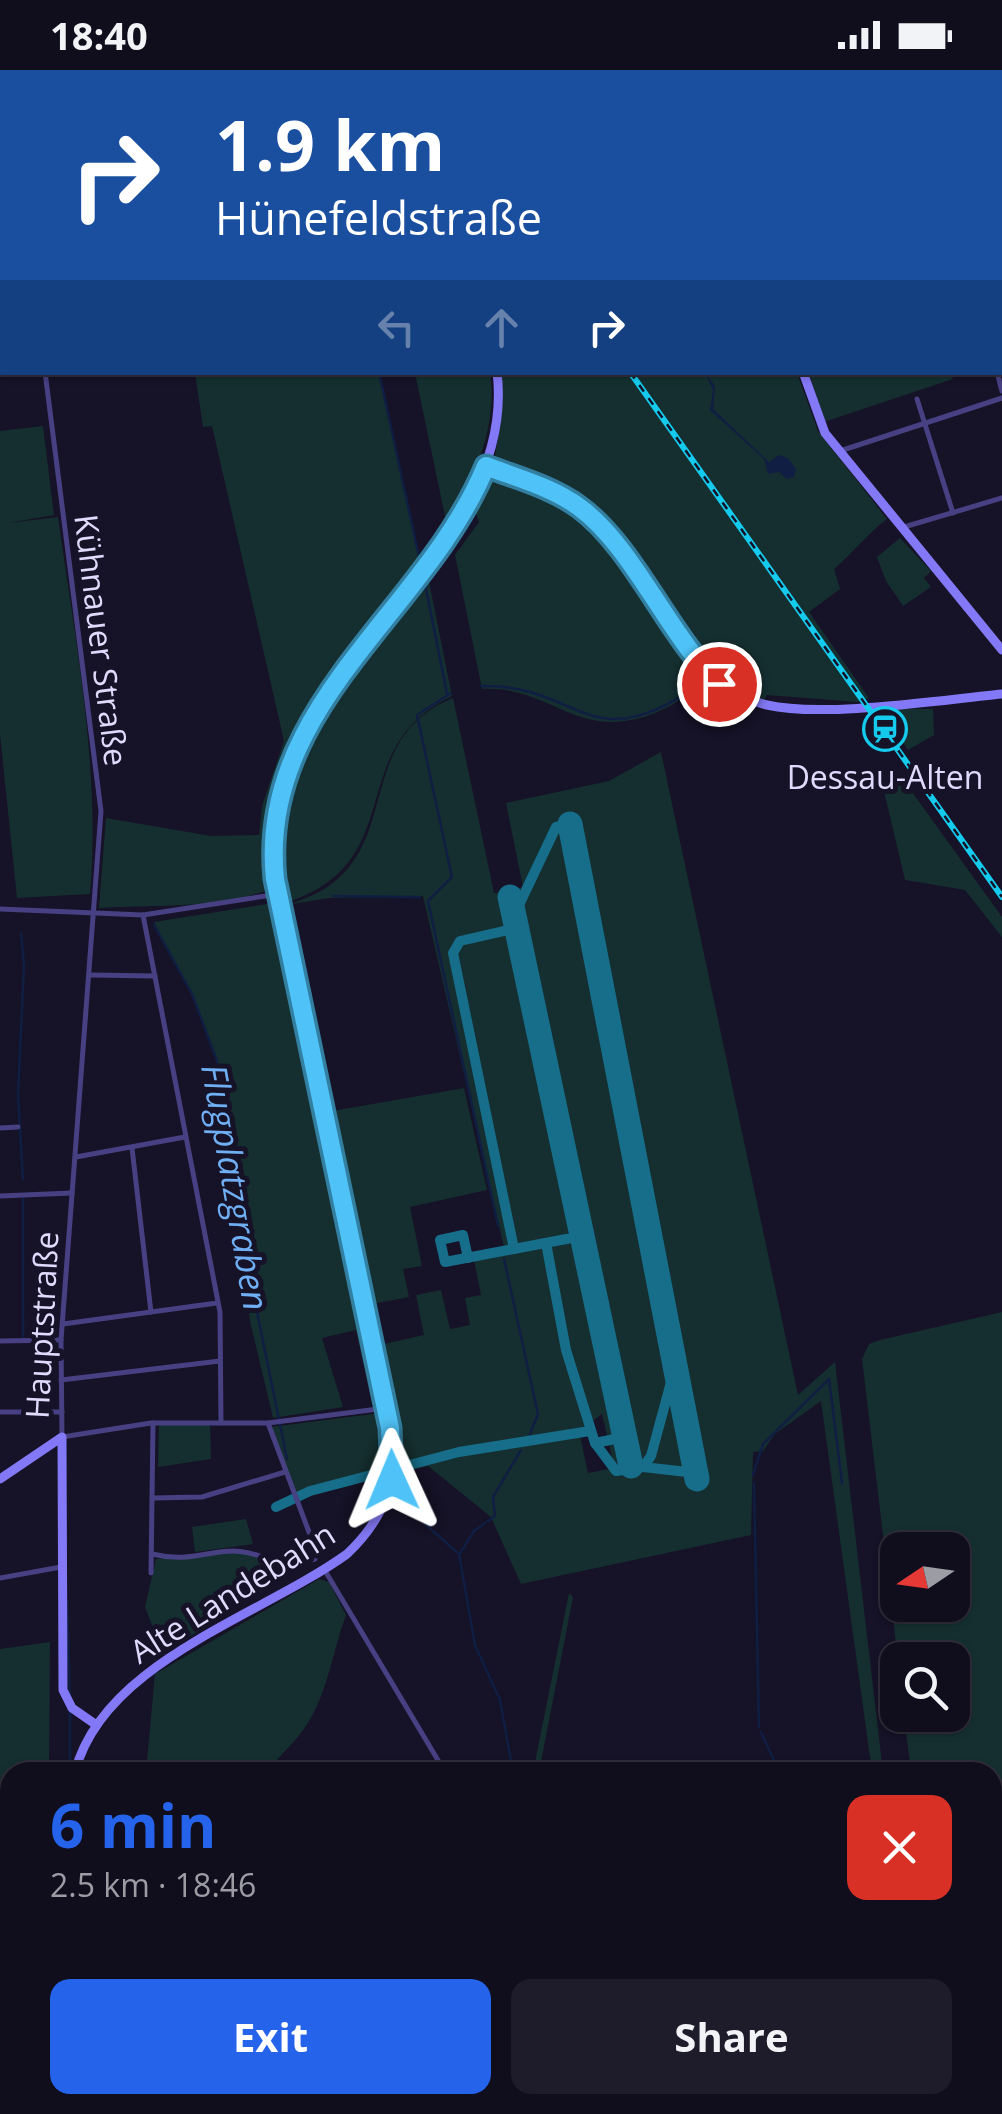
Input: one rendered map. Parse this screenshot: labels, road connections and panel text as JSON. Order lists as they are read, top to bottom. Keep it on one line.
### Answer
{"streets":{"main road":["Hauptstraße","Alte Landebahn"],"street":["Kühnauer Straße"]},"crossings":[["Kühnauer Straße","Hauptstraße"],["Hauptstraße","Alte Landebahn"]],"water":["Flugplatzgraben"],"places":{"station":["Dessau-Alten"]},"north":"left","page":{"status":"18:40","turn":["1.9 km","Hünefeldstraße"],"heading":["6 min","2.5 km · 18:46"],"buttons":["Exit","Share"]}}
